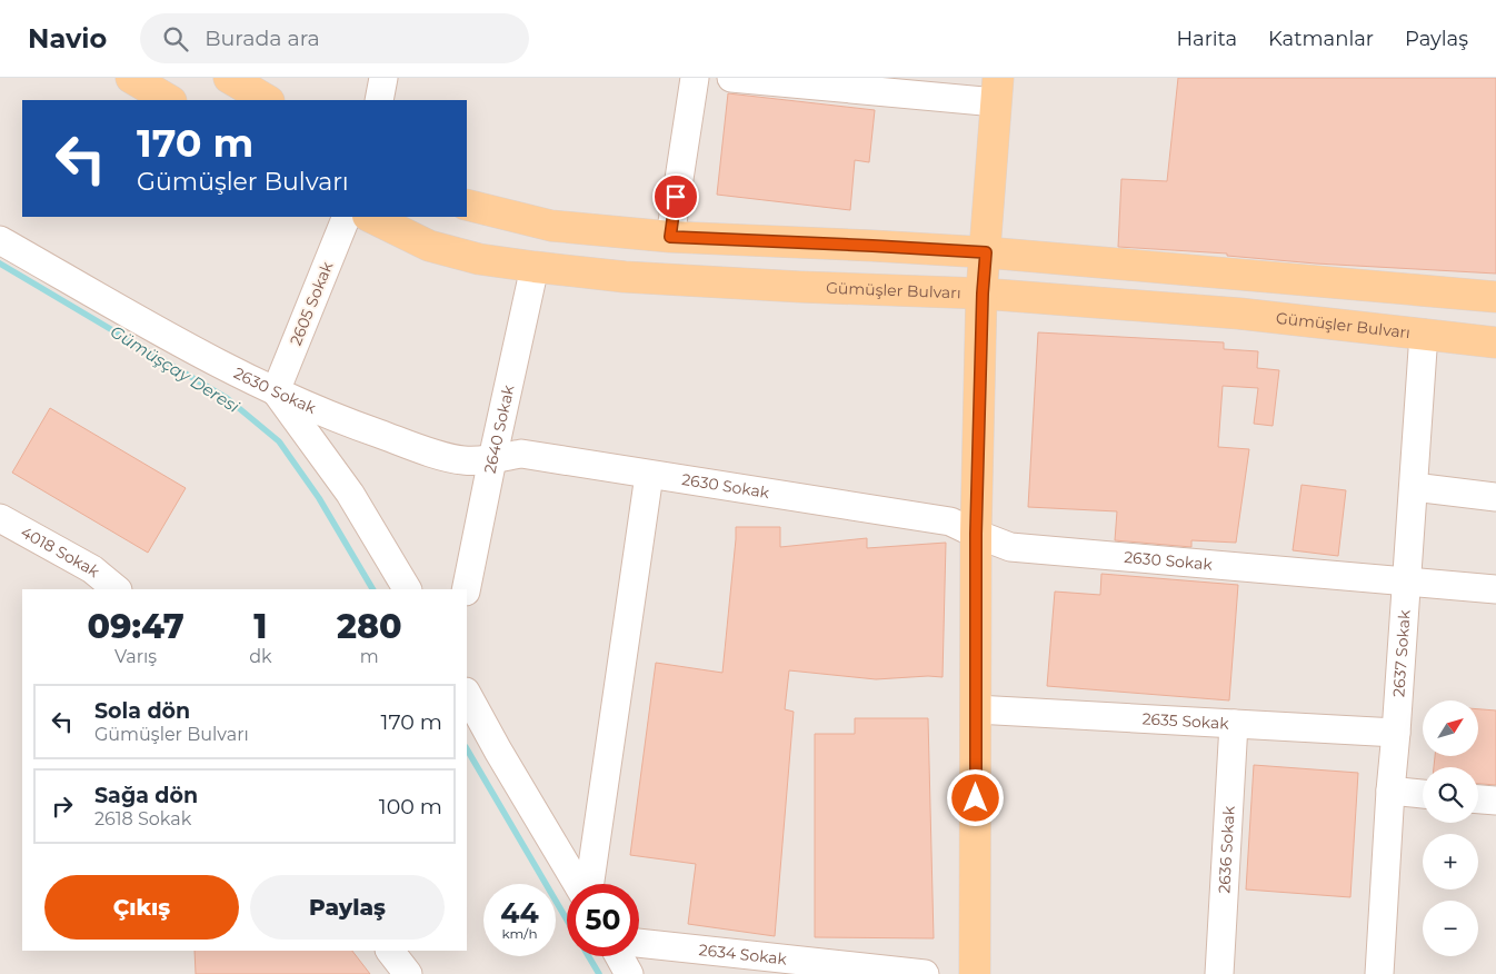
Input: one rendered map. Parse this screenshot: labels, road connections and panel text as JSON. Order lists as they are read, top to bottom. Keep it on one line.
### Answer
{"streets":{"main road":["Gümüşler Bulvarı"],"street":["2605 Sokak","2630 Sokak","2640 Sokak","4018 Sokak","2637 Sokak","2635 Sokak","2636 Sokak","2634 Sokak"]},"crossings":[["Gümüşler Bulvarı","2640 Sokak"],["Gümüşler Bulvarı","2637 Sokak"],["2605 Sokak","2630 Sokak"],["2630 Sokak","2640 Sokak"],["2630 Sokak","2637 Sokak"],["2637 Sokak","2635 Sokak"],["2635 Sokak","2636 Sokak"]],"water":["Gümüşçay Deresi"],"north":"top right","page":{"header":"Navio","search":"Burada ara","nav":["Harita","Katmanlar","Paylaş"],"turn":["170 m","Gümüşler Bulvarı"],"eta":["09:47","Varış","1","dk","280","m"],"list":[{"name":"Sola dön","note":"Gümüşler Bulvarı","value":"170 m"},{"name":"Sağa dön","note":"2618 Sokak","value":"100 m"}],"map_buttons":["+","−"],"buttons":["Çıkış","Paylaş"],"speed":"44 km/h","limit":"50"}}
